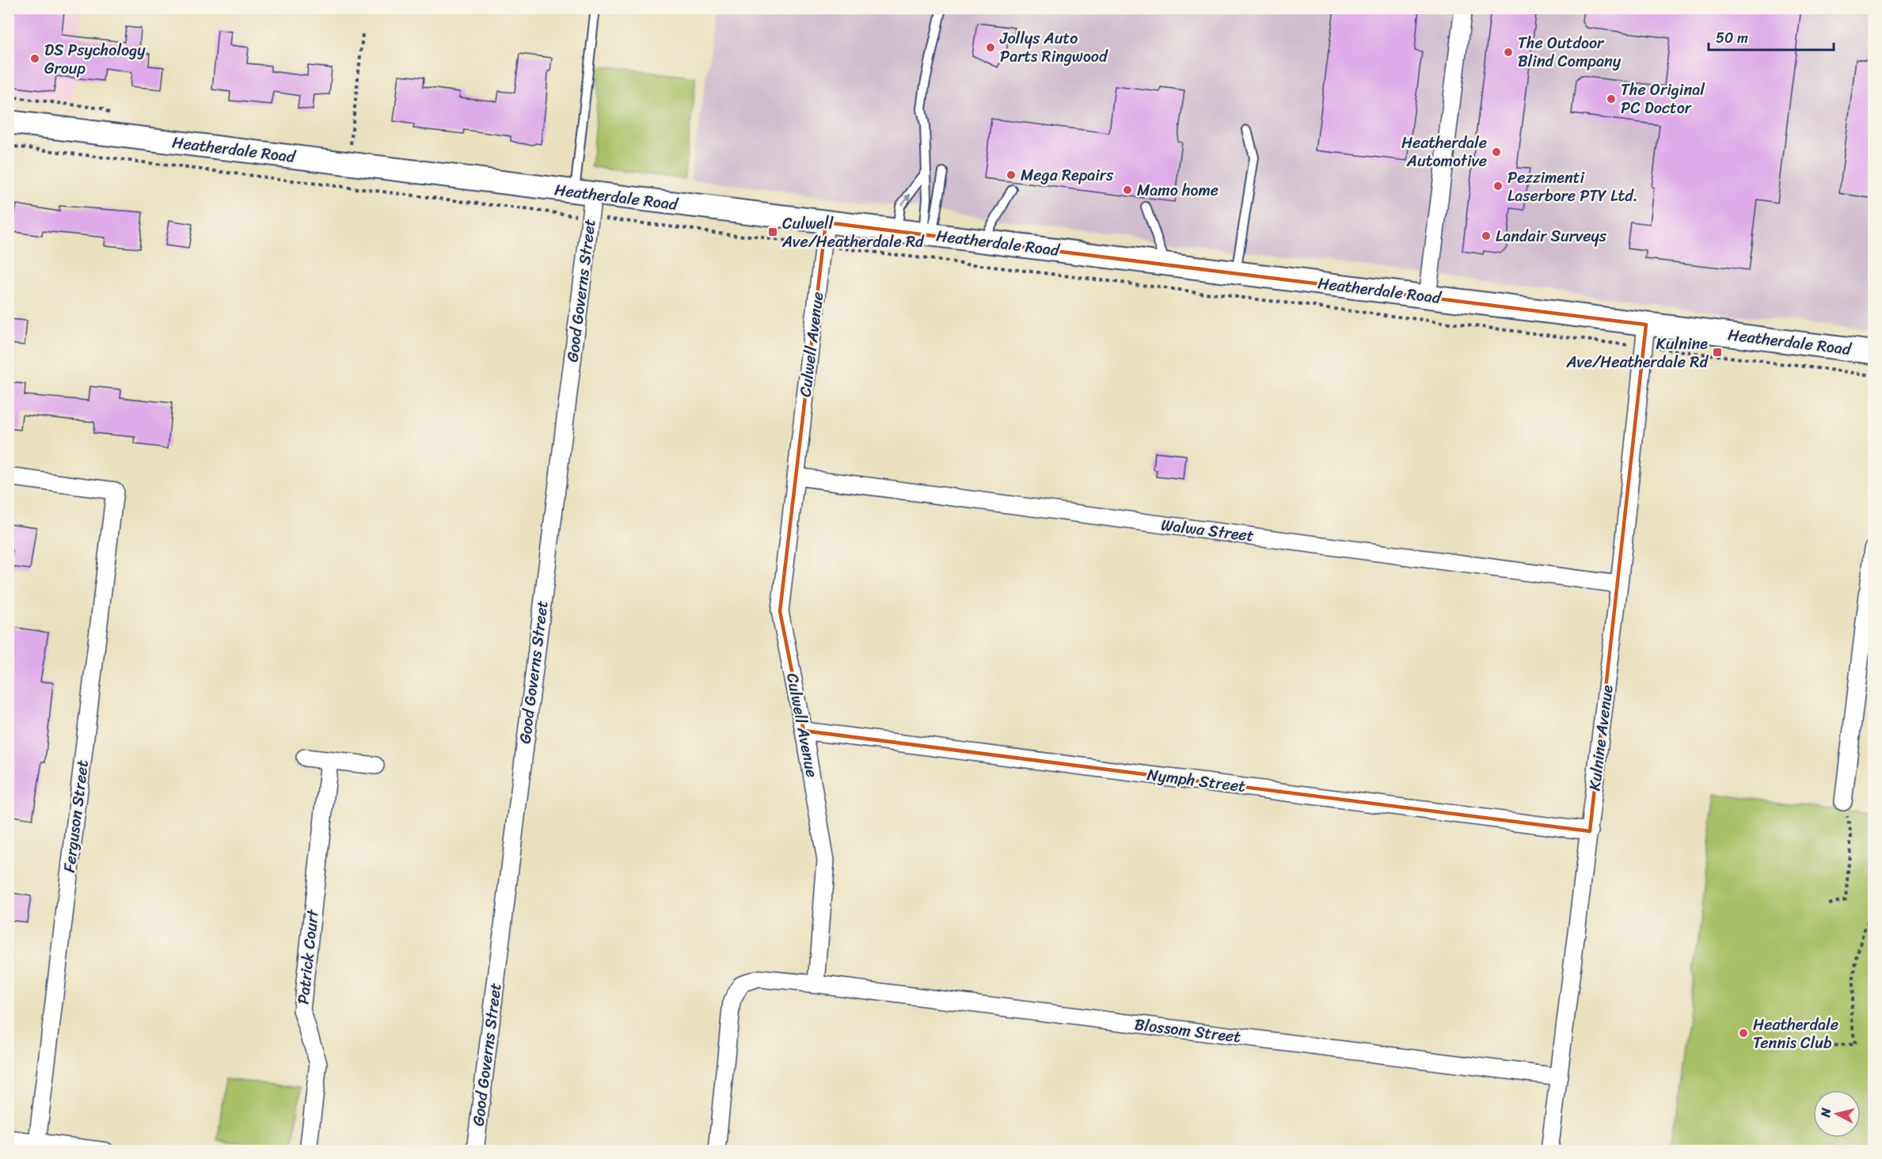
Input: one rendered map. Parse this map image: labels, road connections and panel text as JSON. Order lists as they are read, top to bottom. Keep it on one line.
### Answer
{"streets":{"main road":["Heatherdale Road"],"street":["Good Governs Street","Culwell Avenue","Walwa Street","Kulnine Avenue","Nymph Street","Ferguson Street","Patrick Court","Blossom Street"]},"crossings":[["Heatherdale Road","Good Governs Street"],["Heatherdale Road","Culwell Avenue"],["Heatherdale Road","Kulnine Avenue"],["Culwell Avenue","Walwa Street"],["Culwell Avenue","Nymph Street"],["Culwell Avenue","Blossom Street"],["Walwa Street","Kulnine Avenue"],["Kulnine Avenue","Nymph Street"],["Kulnine Avenue","Blossom Street"]],"places":{"other":["Jollys Auto Parts Ringwood","The Outdoor Blind Company","DS Psychology Group","The Original PC Doctor","Heatherdale Automotive","Mega Repairs","Pezzimenti Laserbore PTY Ltd.","Mamo home","Landair Surveys","Heatherdale Tennis Club"],"transit":["Culwell Ave/Heatherdale Rd","Kulnine Ave/Heatherdale Rd"]},"scale_bar":"50 m","north":"left"}
